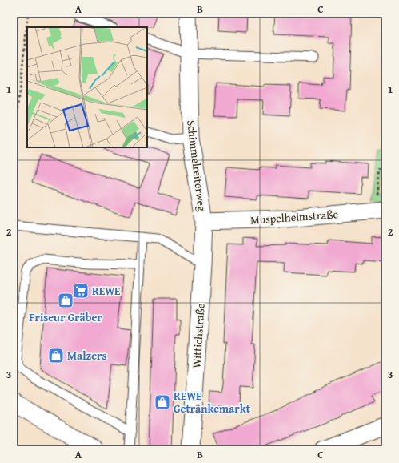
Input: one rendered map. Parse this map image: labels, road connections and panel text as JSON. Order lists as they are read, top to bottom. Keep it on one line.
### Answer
{"streets":{"street":["Schimmelreiterweg","Muspelheimstraße","Wittichstraße"]},"crossings":[["Schimmelreiterweg","Muspelheimstraße"],["Schimmelreiterweg","Wittichstraße"],["Muspelheimstraße","Wittichstraße"]],"places":{"supermarket":["REWE"],"shop":["Friseur Gräber","Malzers","REWE Getränkemarkt"]},"grid":{"columns":["A","B","C"],"rows":["1","2","3"]}}
